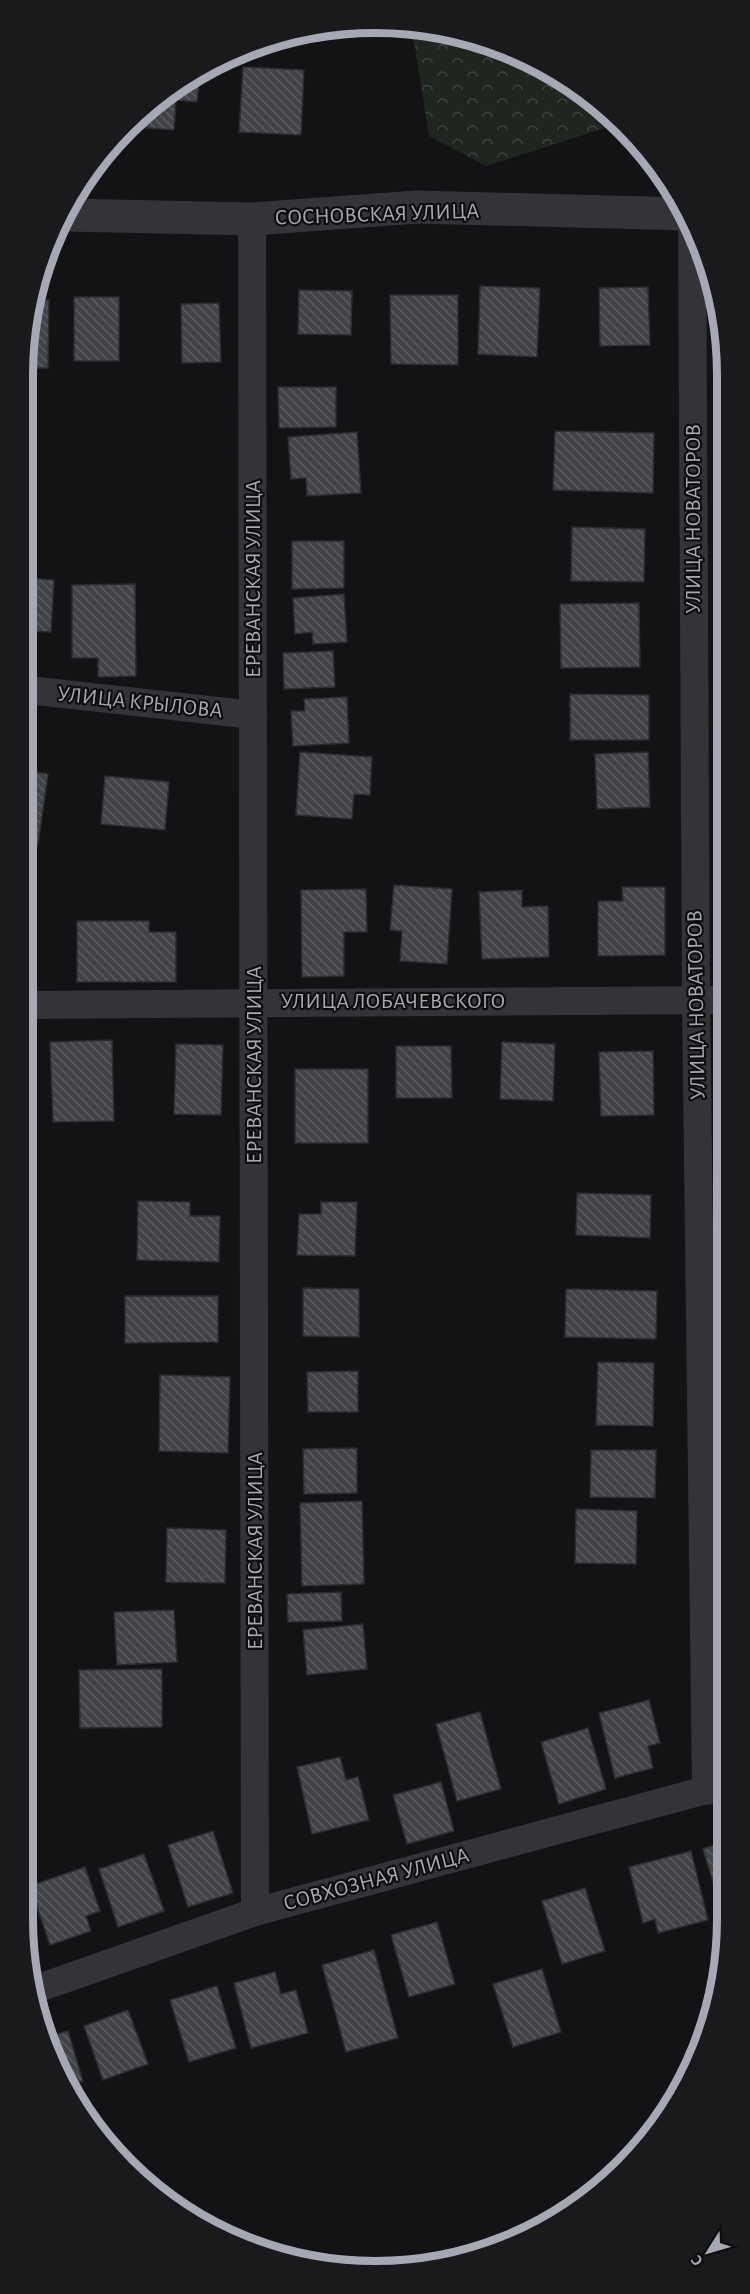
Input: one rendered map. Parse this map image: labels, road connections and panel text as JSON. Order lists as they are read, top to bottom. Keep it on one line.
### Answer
{"streets":{"street":["СОСНОВСКАЯ УЛИЦА","УЛИЦА НОВАТОРОВ","ЕРЕВАНСКАЯ УЛИЦА","УЛИЦА КРЫЛОВА","УЛИЦА ЛОБАЧЕВСКОГО","СОВХОЗНАЯ УЛИЦА"]},"crossings":[["СОСНОВСКАЯ УЛИЦА","ЕРЕВАНСКАЯ УЛИЦА"],["УЛИЦА НОВАТОРОВ","УЛИЦА ЛОБАЧЕВСКОГО"],["УЛИЦА НОВАТОРОВ","СОВХОЗНАЯ УЛИЦА"],["ЕРЕВАНСКАЯ УЛИЦА","УЛИЦА КРЫЛОВА"],["ЕРЕВАНСКАЯ УЛИЦА","УЛИЦА ЛОБАЧЕВСКОГО"],["ЕРЕВАНСКАЯ УЛИЦА","СОВХОЗНАЯ УЛИЦА"]],"north":"bottom left"}
